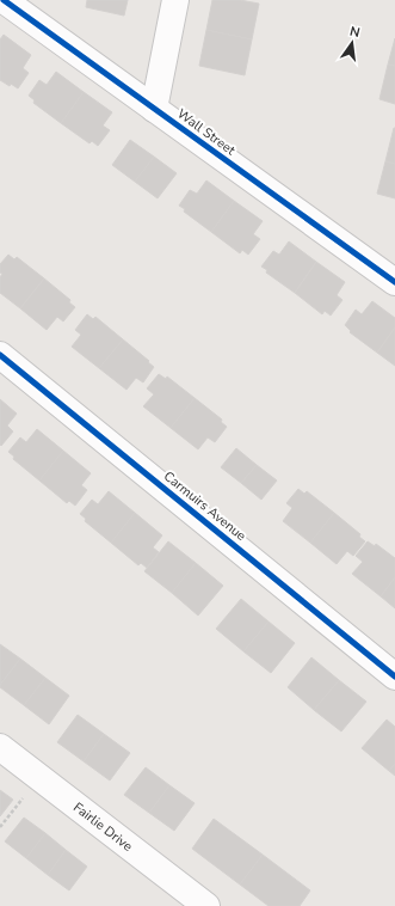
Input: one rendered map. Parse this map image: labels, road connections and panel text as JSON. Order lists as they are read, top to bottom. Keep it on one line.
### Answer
{"streets":{"street":["Wall Street","Carmuirs Avenue","Fairlie Drive"]},"north":"top"}
